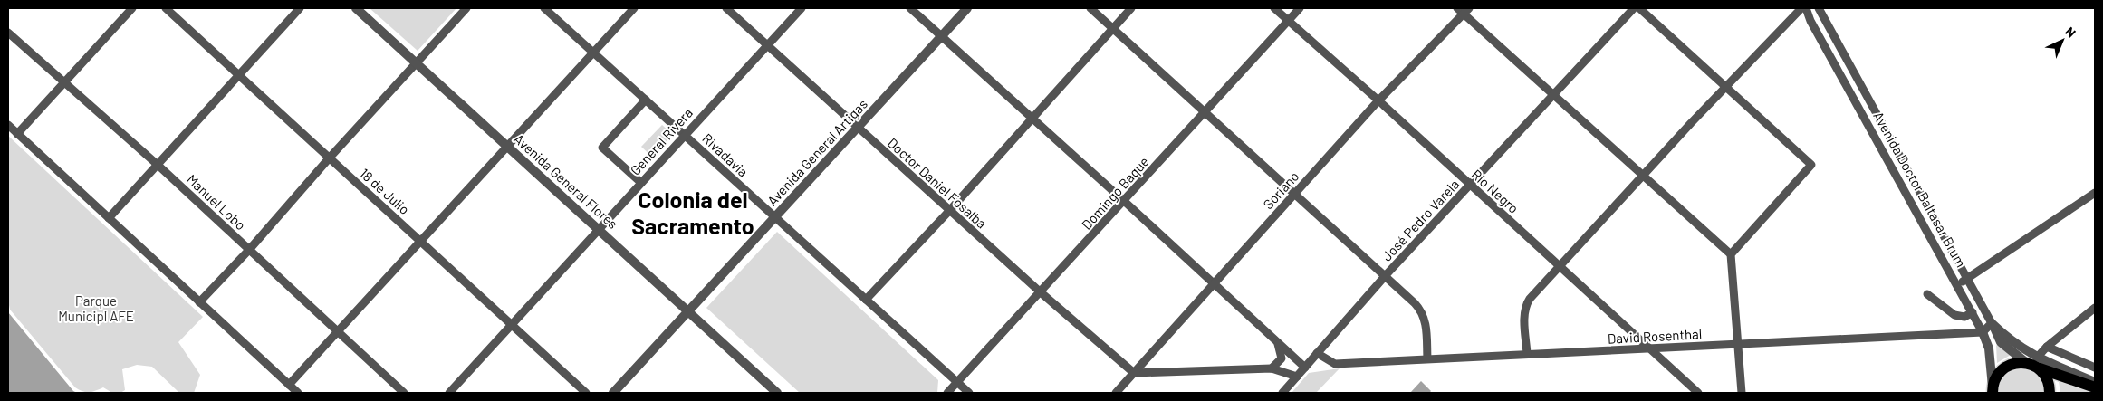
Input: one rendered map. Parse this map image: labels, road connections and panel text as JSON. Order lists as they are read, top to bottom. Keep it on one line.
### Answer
{"streets":{"main road":["Avenida Doctor Baltasar Brum"],"street":["General Rivera","Avenida General Artigas","Rivadavia","Avenida General Flores","Doctor Daniel Fosalba","Soriano","18 de Julio","Río Negro","Domingo Baque","Manuel Lobo","José Pedro Varela","David Rosenthal"]},"crossings":[["General Rivera","Rivadavia"],["General Rivera","Avenida General Flores"],["General Rivera","Doctor Daniel Fosalba"],["General Rivera","18 de Julio"],["Avenida General Artigas","Rivadavia"],["Avenida General Artigas","Avenida General Flores"],["Avenida General Artigas","Doctor Daniel Fosalba"],["Rivadavia","Domingo Baque"],["Doctor Daniel Fosalba","Soriano"],["Doctor Daniel Fosalba","Domingo Baque"],["Avenida Doctor Baltasar Brum","David Rosenthal"],["Soriano","Río Negro"],["Río Negro","Domingo Baque"],["Río Negro","José Pedro Varela"],["Río Negro","David Rosenthal"],["José Pedro Varela","David Rosenthal"]],"districts":["Colonia del Sacramento"],"parks":["Parque Municipl AFE"],"north":"top right"}
